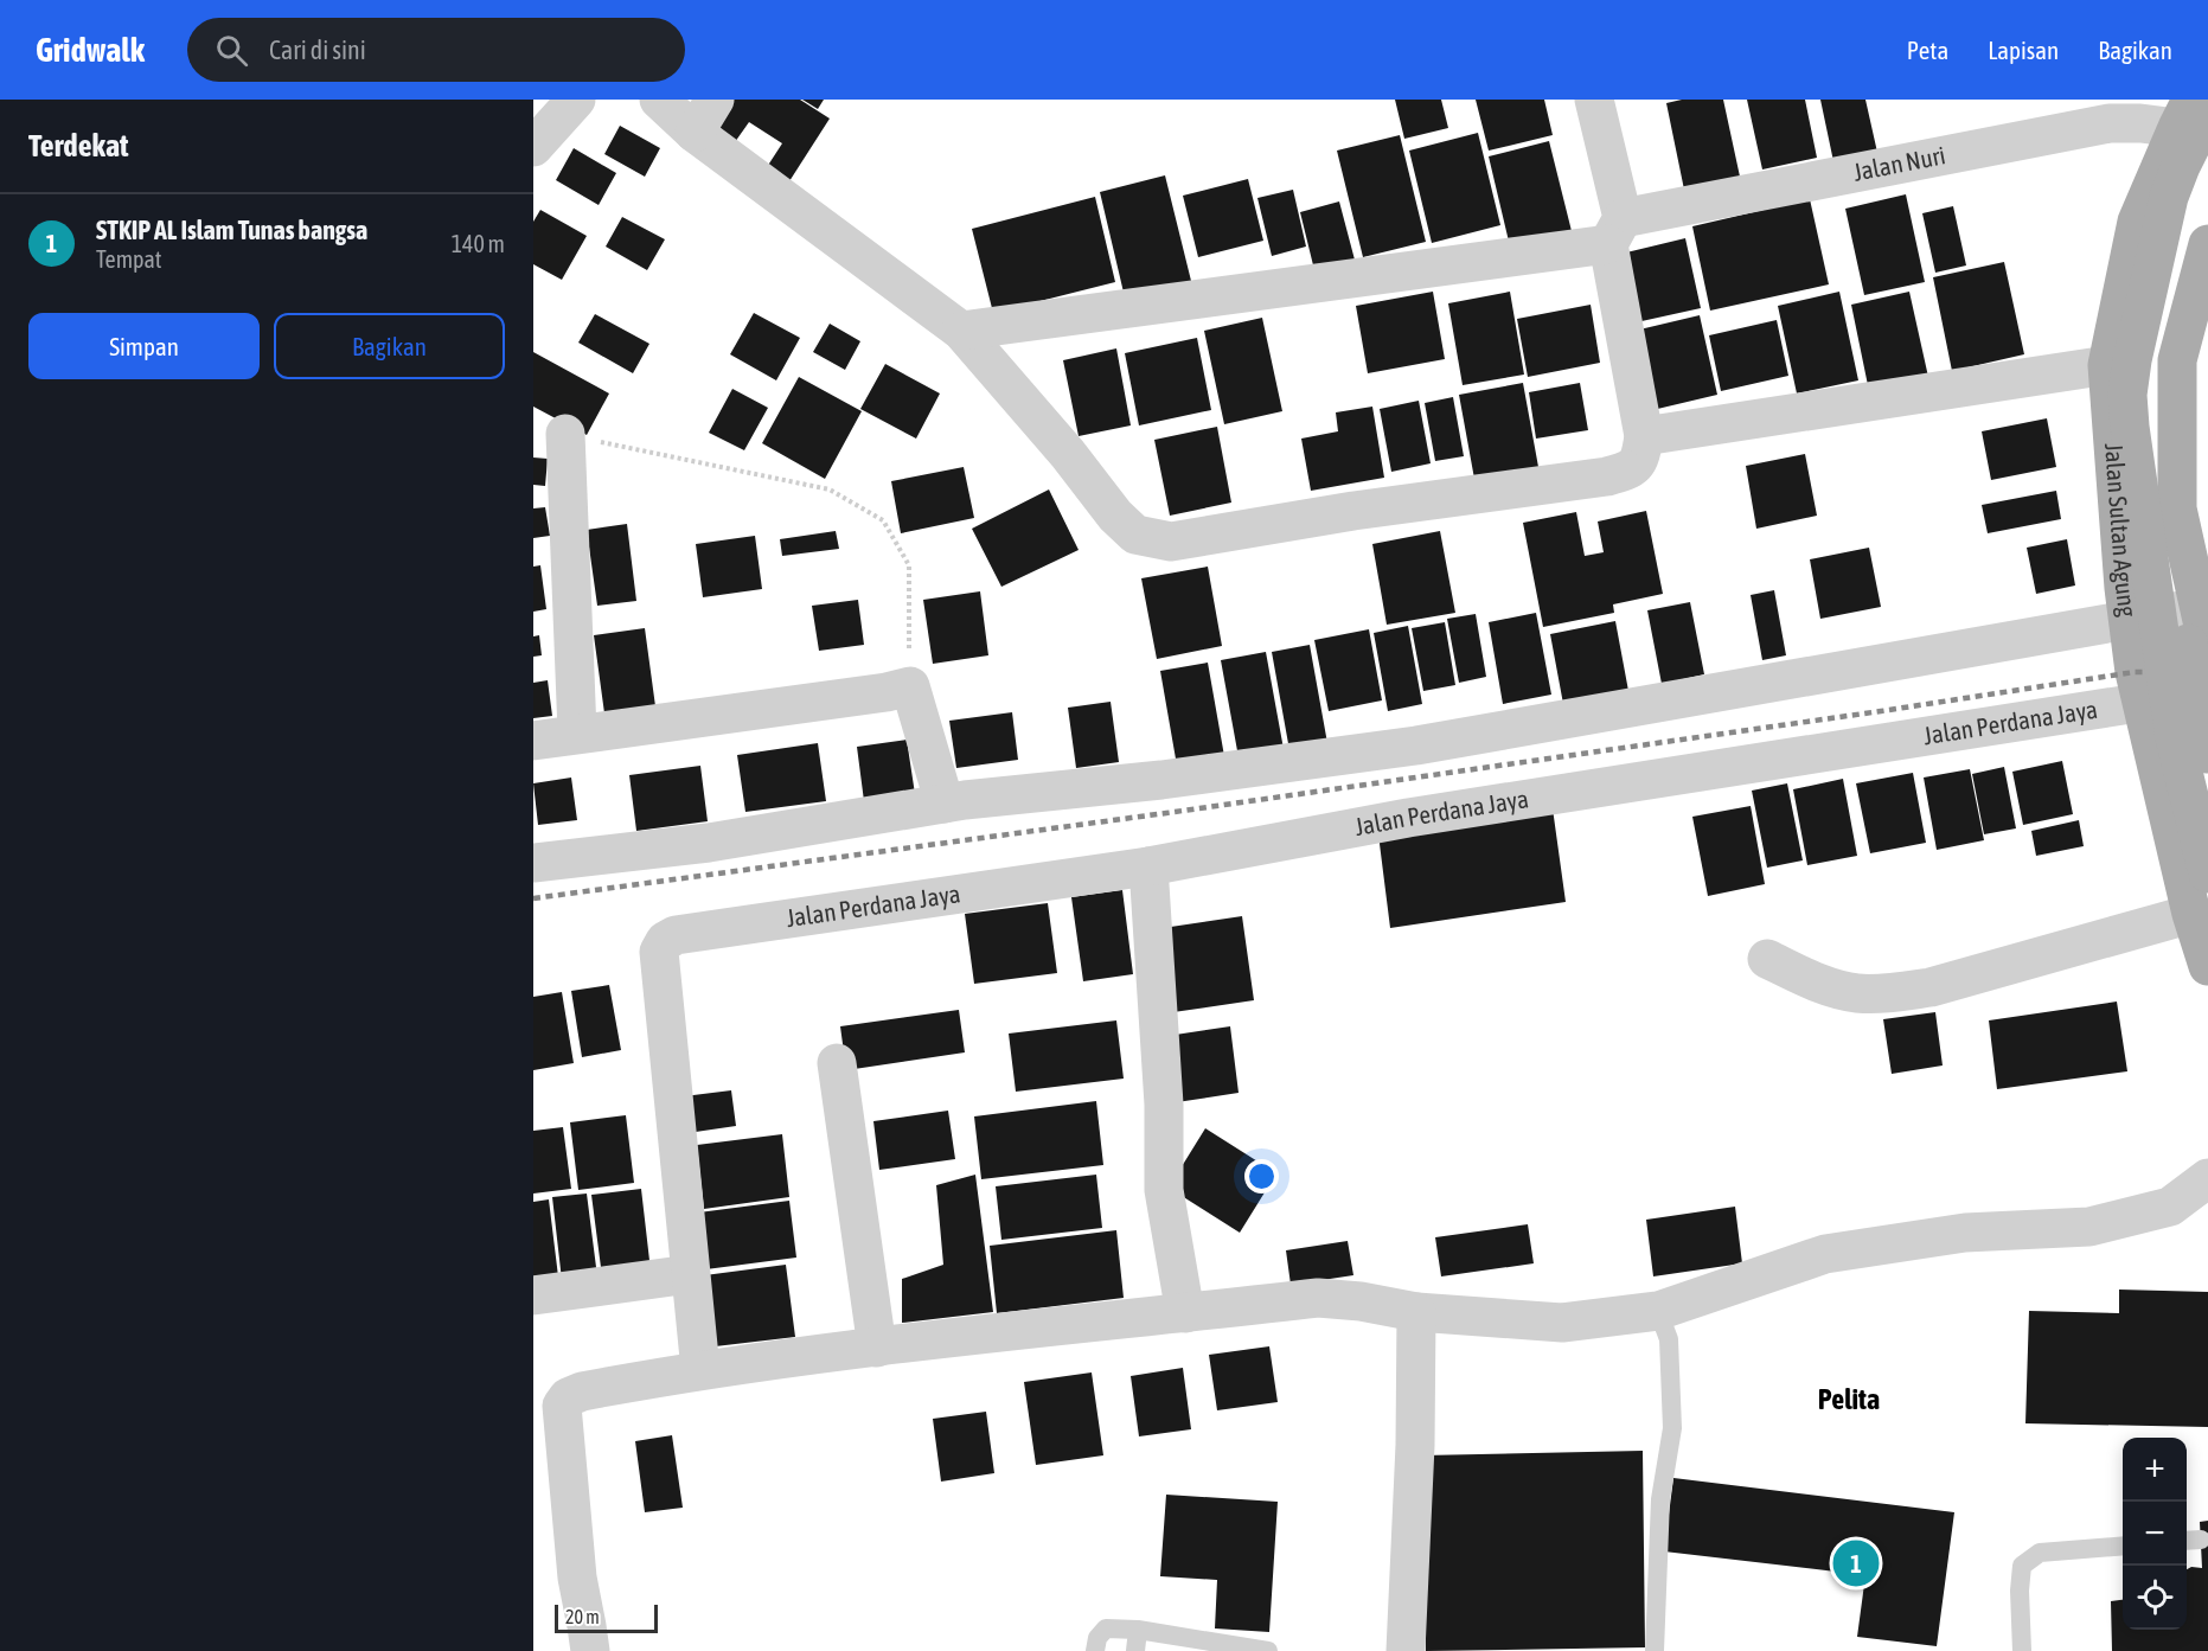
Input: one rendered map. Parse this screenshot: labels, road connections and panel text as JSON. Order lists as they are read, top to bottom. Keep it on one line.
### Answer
{"streets":{"main road":["Jalan Sultan Agung"],"street":["Jalan Nuri","Jalan Perdana Jaya"]},"crossings":[["Jalan Nuri","Jalan Sultan Agung"],["Jalan Sultan Agung","Jalan Perdana Jaya"]],"districts":["Pelita"],"scale_bar":"20 m","page":{"header":"Gridwalk","search":"Cari di sini","nav":["Peta","Lapisan","Bagikan"],"heading":"Terdekat","list":[{"mark":"1","name":"STKIP AL Islam Tunas bangsa","note":"Tempat","value":"140 m"}],"buttons":["Simpan","Bagikan"],"map_buttons":["+","−"],"pins":"1","scale":"20 m"}}
